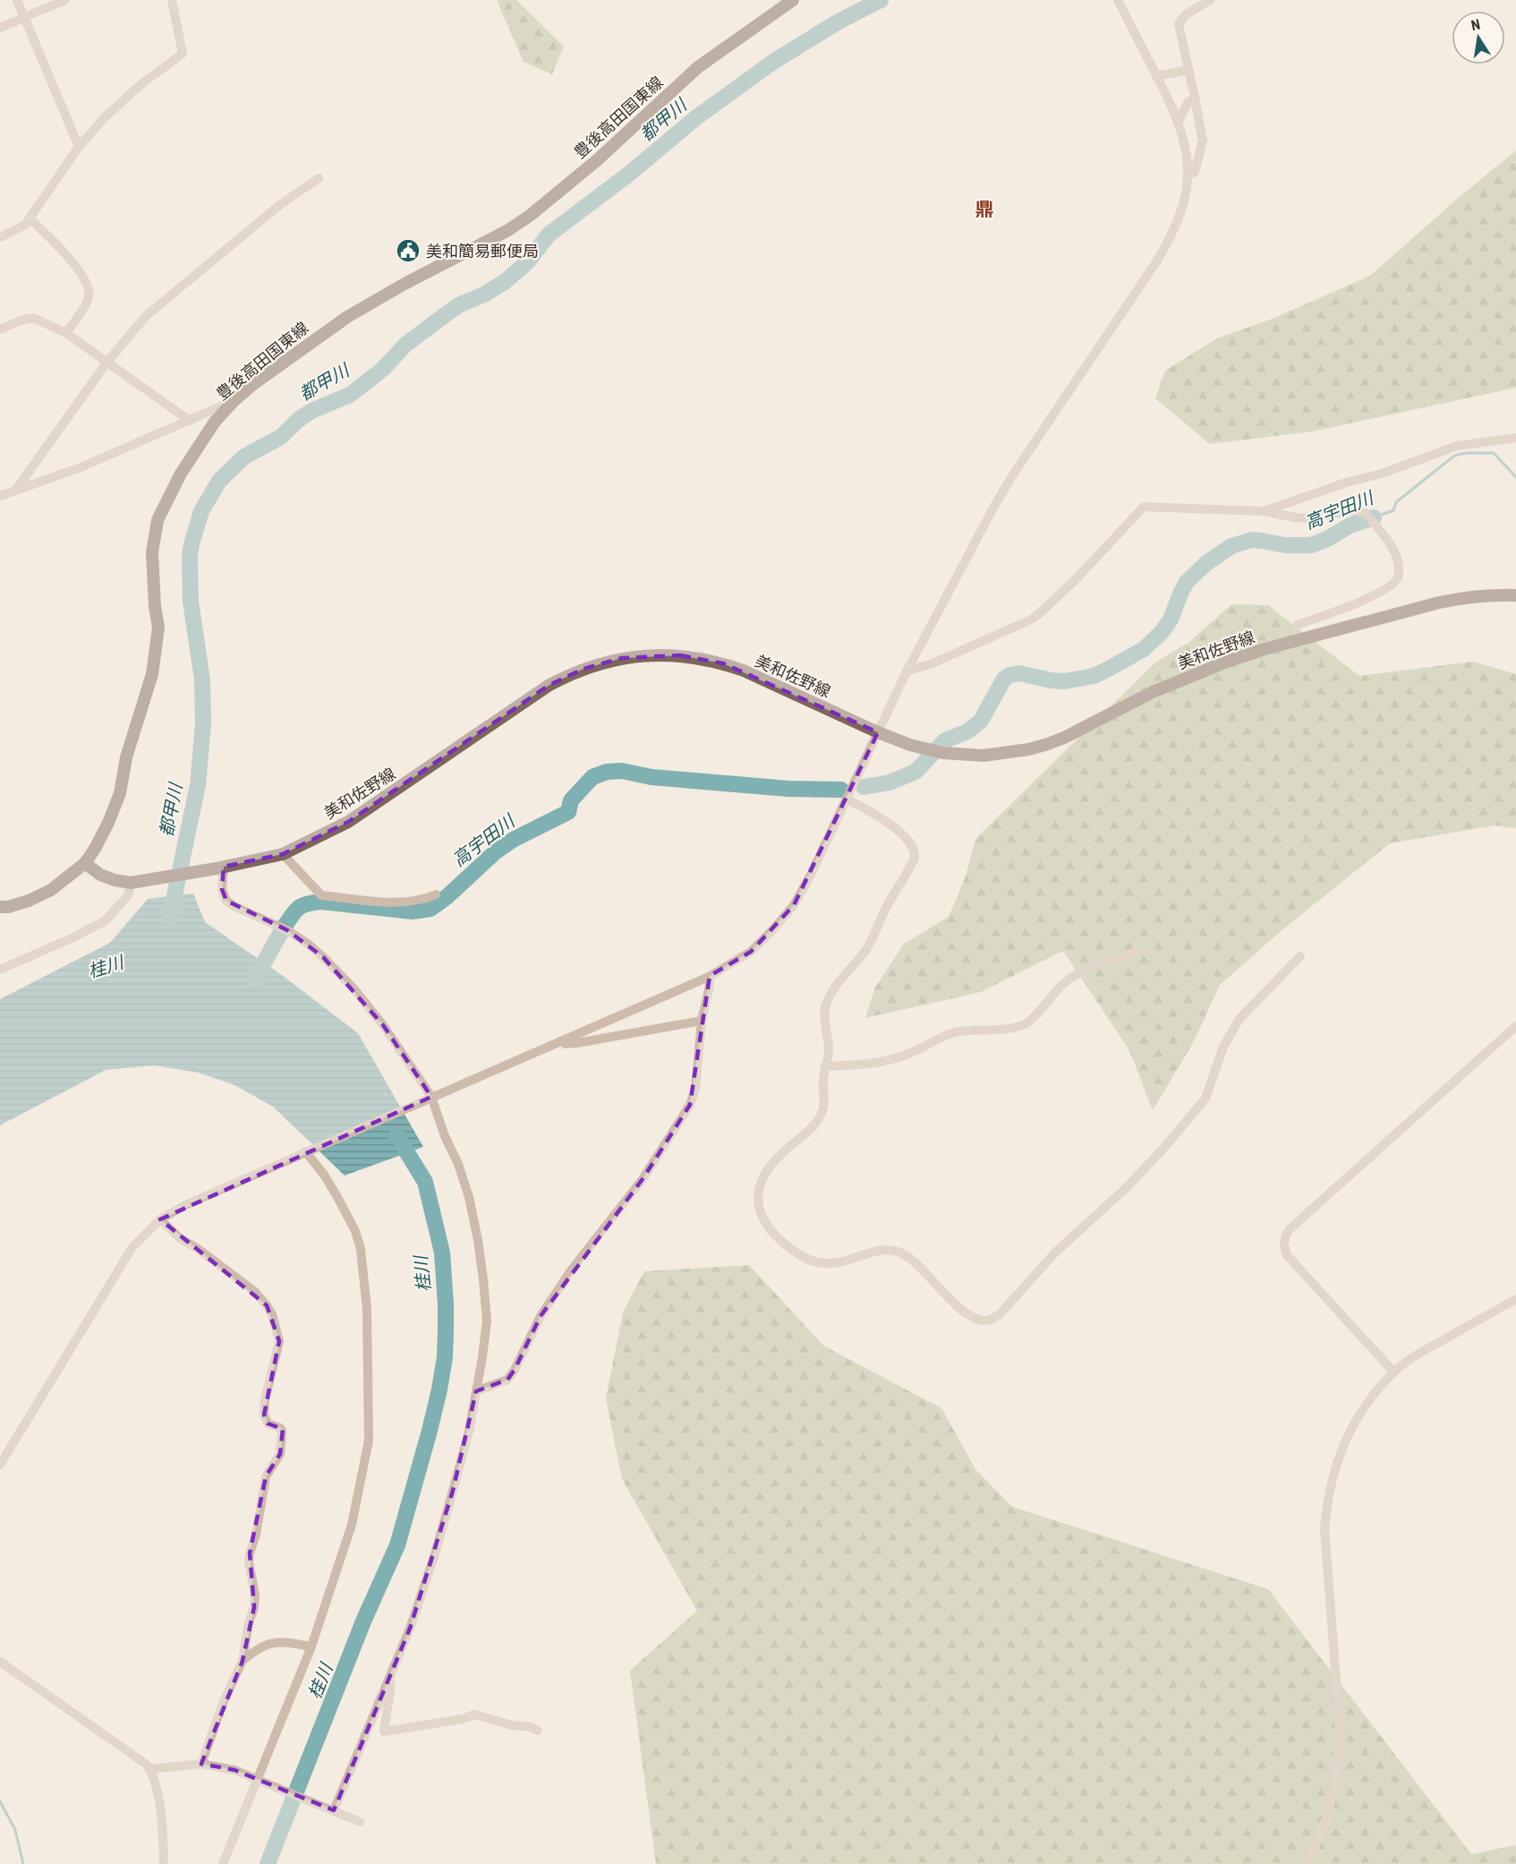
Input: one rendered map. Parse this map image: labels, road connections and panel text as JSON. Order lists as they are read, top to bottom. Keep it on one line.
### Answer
{"streets":{"main road":["豊後高田国東線","美和佐野線"]},"crossings":[["豊後高田国東線","美和佐野線"]],"districts":["鼎"],"water":["都甲川","高宇田川","桂川"],"places":{"public building":["美和簡易郵便局"]},"north":"top"}
